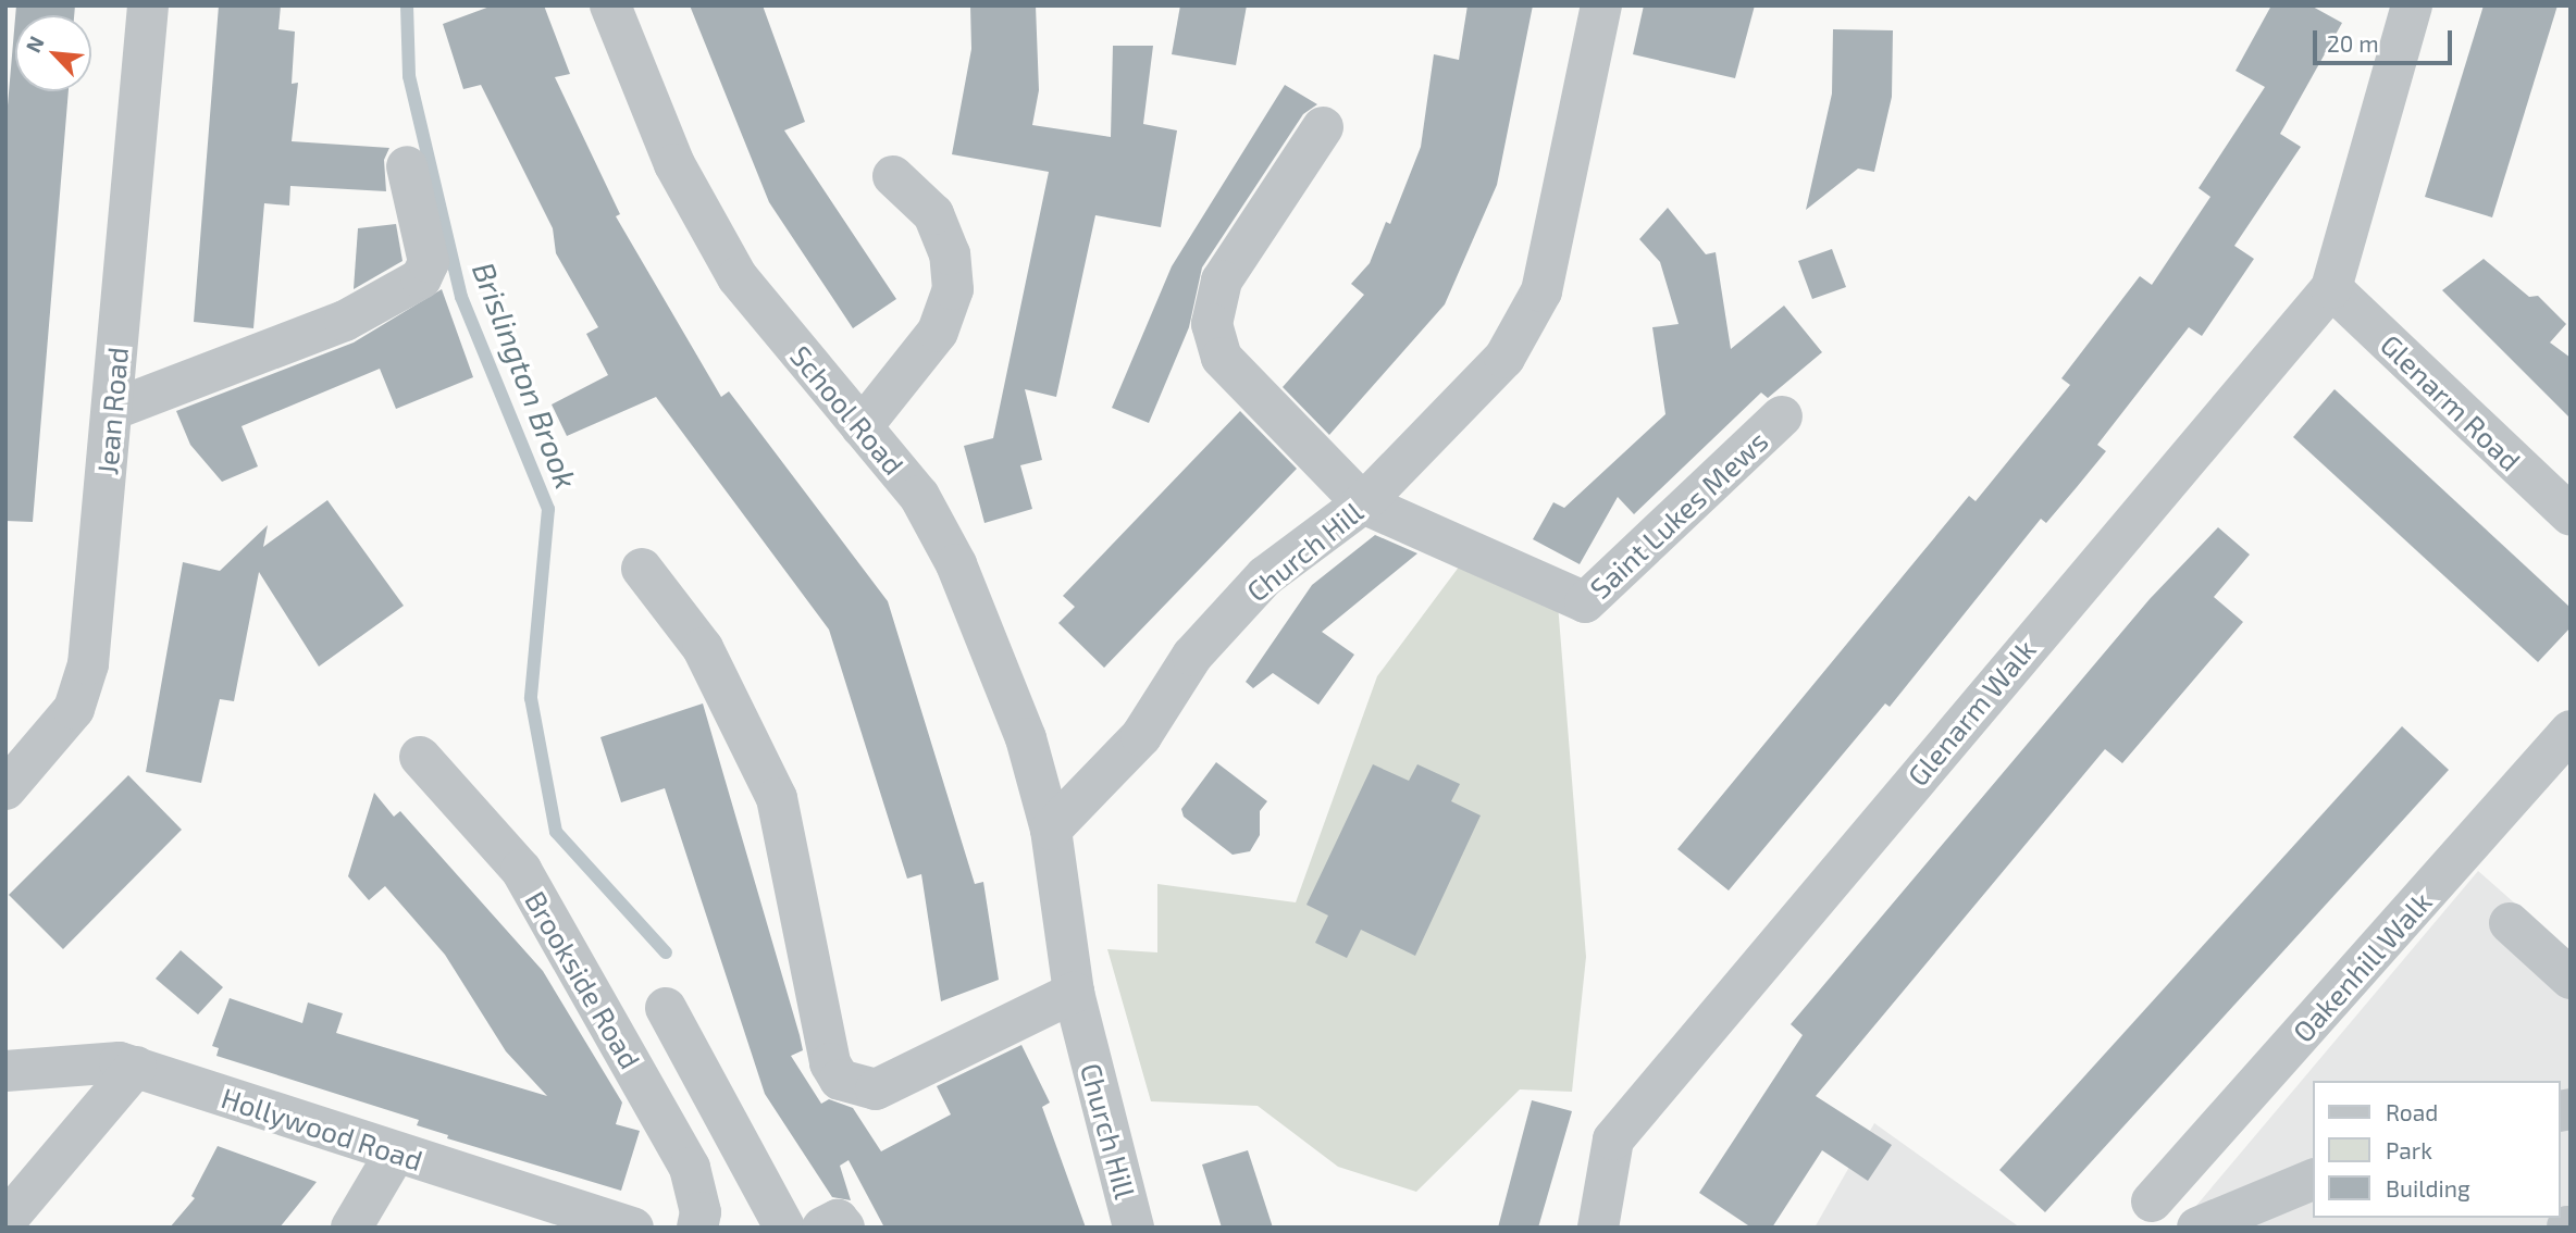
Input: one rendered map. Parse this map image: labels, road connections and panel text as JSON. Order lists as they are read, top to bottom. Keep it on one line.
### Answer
{"streets":{"street":["Glenarm Road","School Road","Jean Road","Saint Lukes Mews","Church Hill","Glenarm Walk","Oakenhill Walk","Brookside Road","Hollywood Road"]},"crossings":[["Glenarm Road","Glenarm Walk"],["School Road","Church Hill"],["Saint Lukes Mews","Church Hill"]],"water":["Brislington Brook"],"legend":["Road","Park","Building"],"scale_bar":"20 m","north":"top left"}
